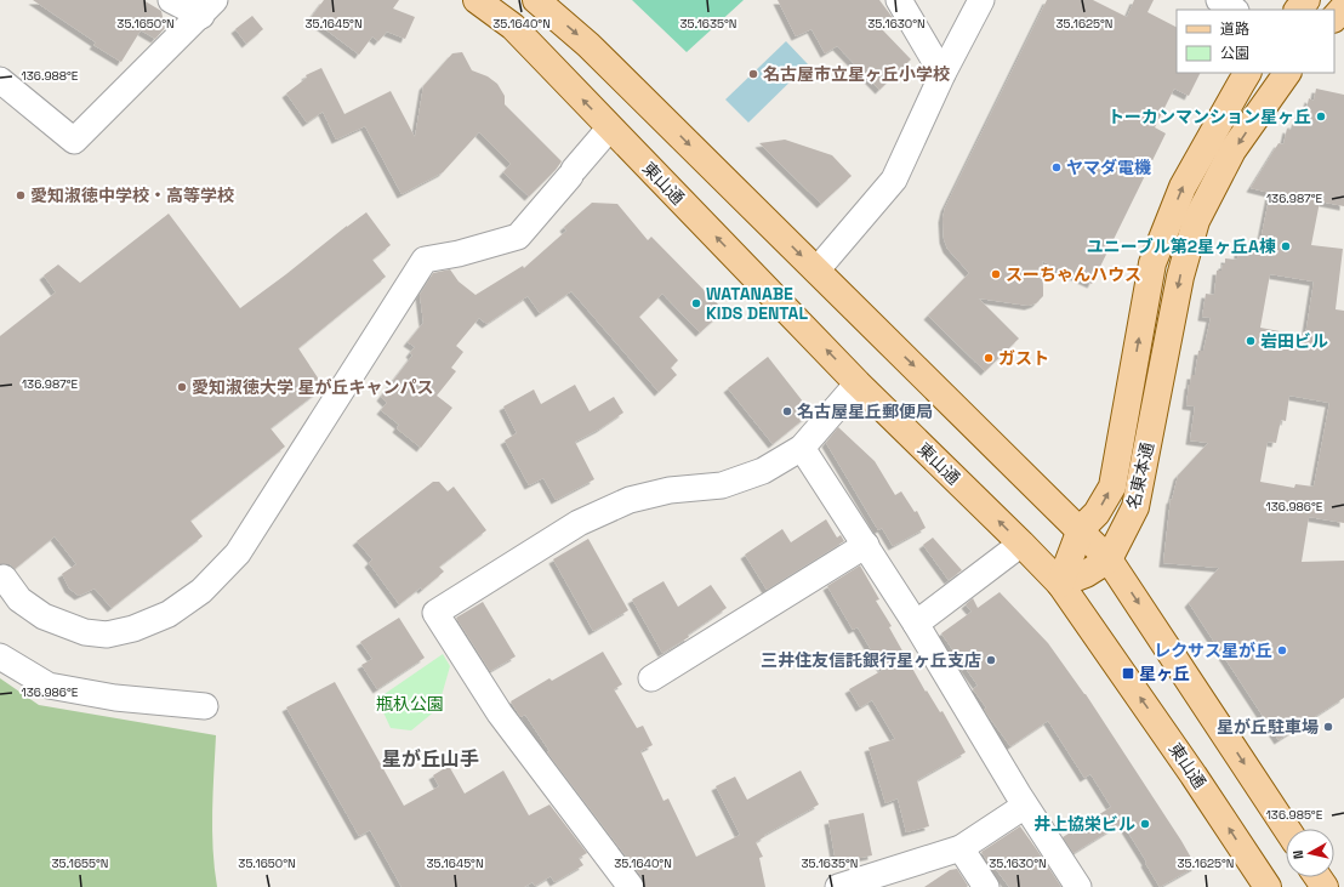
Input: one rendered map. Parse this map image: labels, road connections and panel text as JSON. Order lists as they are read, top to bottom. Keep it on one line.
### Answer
{"streets":{"main road":["東山通","名東本通"]},"crossings":[["東山通","名東本通"]],"districts":["星が丘山手"],"parks":["瓶杁公園"],"places":{"other":["名古屋市立星ヶ丘小学校","トーカンマンション星ヶ丘","ヤマダ電機","愛知淑徳中学校・高等学校","ユニーブル第2星ヶ丘A棟","スーちゃんハウス","WATANABE KIDS DENTAL","岩田ビル","ガスト","愛知淑徳大学 星が丘キャンパス","名古屋星丘郵便局","レクサス星が丘","三井住友信託銀行星ヶ丘支店","星が丘駐車場","井上協栄ビル"],"transit":["星ヶ丘"]},"legend":["道路","公園"],"north":"left","coordinates":["35.1650°N","35.1645°N","35.1640°N","35.1635°N","35.1630°N","35.1625°N","136.988°E","136.987°E","136.986°E","136.985°E","35.1655°N"]}
